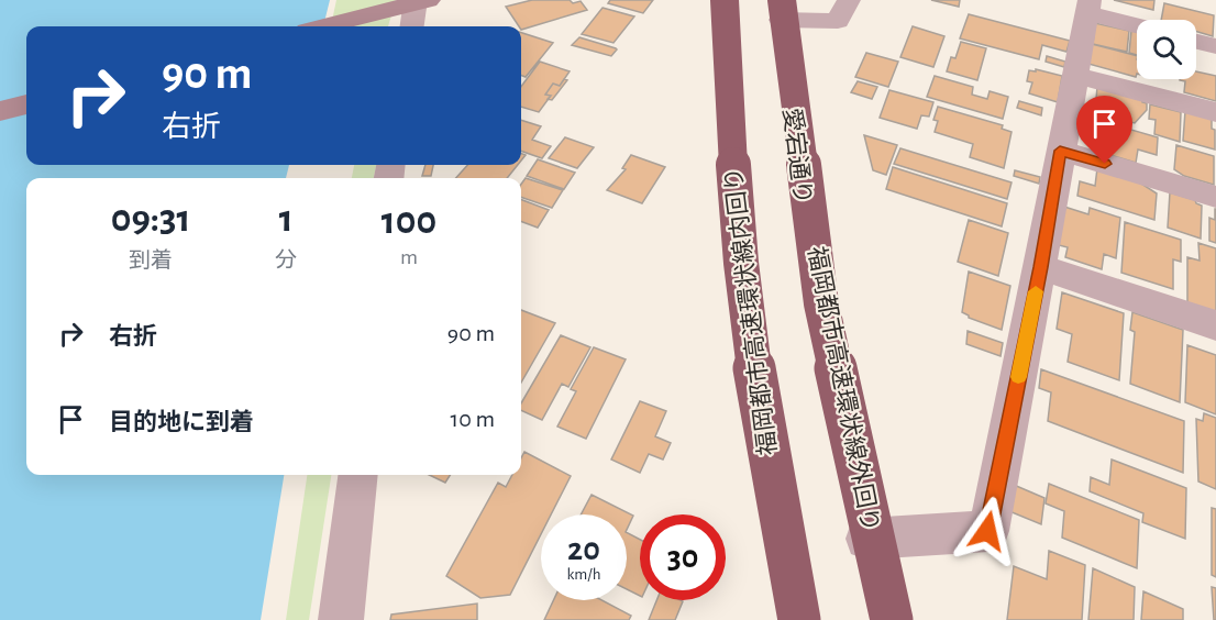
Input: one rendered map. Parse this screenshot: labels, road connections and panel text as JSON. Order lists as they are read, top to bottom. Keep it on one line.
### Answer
{"streets":{"highway":["福岡都市高速環状線外回り"],"street":["愛宕通り"]},"crossings":[["愛宕通り","福岡都市高速環状線外回り"]],"page":{"turn":["90 m","右折"],"eta":["09:31","到着","1","分","100","m"],"list":[{"name":"右折","value":"90 m"},{"name":"目的地に到着","value":"10 m"}],"speed":"20 km/h","limit":"30"}}
